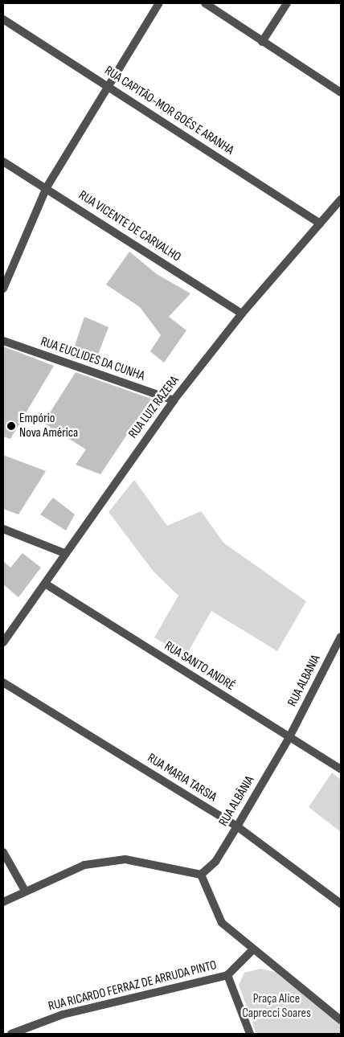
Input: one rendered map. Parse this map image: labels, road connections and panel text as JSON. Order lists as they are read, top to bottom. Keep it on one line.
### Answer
{"streets":{"street":["RUA CAPITÃO-MOR GOÉS E ARANHA","RUA VICENTE DE CARVALHO","RUA EUCLIDES DA CUNHA","RUA LUIZ RAZERA","RUA SANTO ANDRÉ","RUA ALBANIA","RUA MARIA TARSIA","RUA ALBÂNIA","RUA RICARDO FERRAZ DE ARRUDA PINTO"]},"crossings":[["RUA CAPITÃO-MOR GOÉS E ARANHA","RUA LUIZ RAZERA"],["RUA VICENTE DE CARVALHO","RUA LUIZ RAZERA"],["RUA EUCLIDES DA CUNHA","RUA LUIZ RAZERA"],["RUA LUIZ RAZERA","RUA SANTO ANDRÉ"],["RUA SANTO ANDRÉ","RUA ALBANIA"],["RUA SANTO ANDRÉ","RUA ALBÂNIA"],["RUA ALBANIA","RUA ALBÂNIA"],["RUA MARIA TARSIA","RUA ALBÂNIA"]],"parks":["Praça Alice Caprecci Soares"],"places":["Empório Nova América"]}
